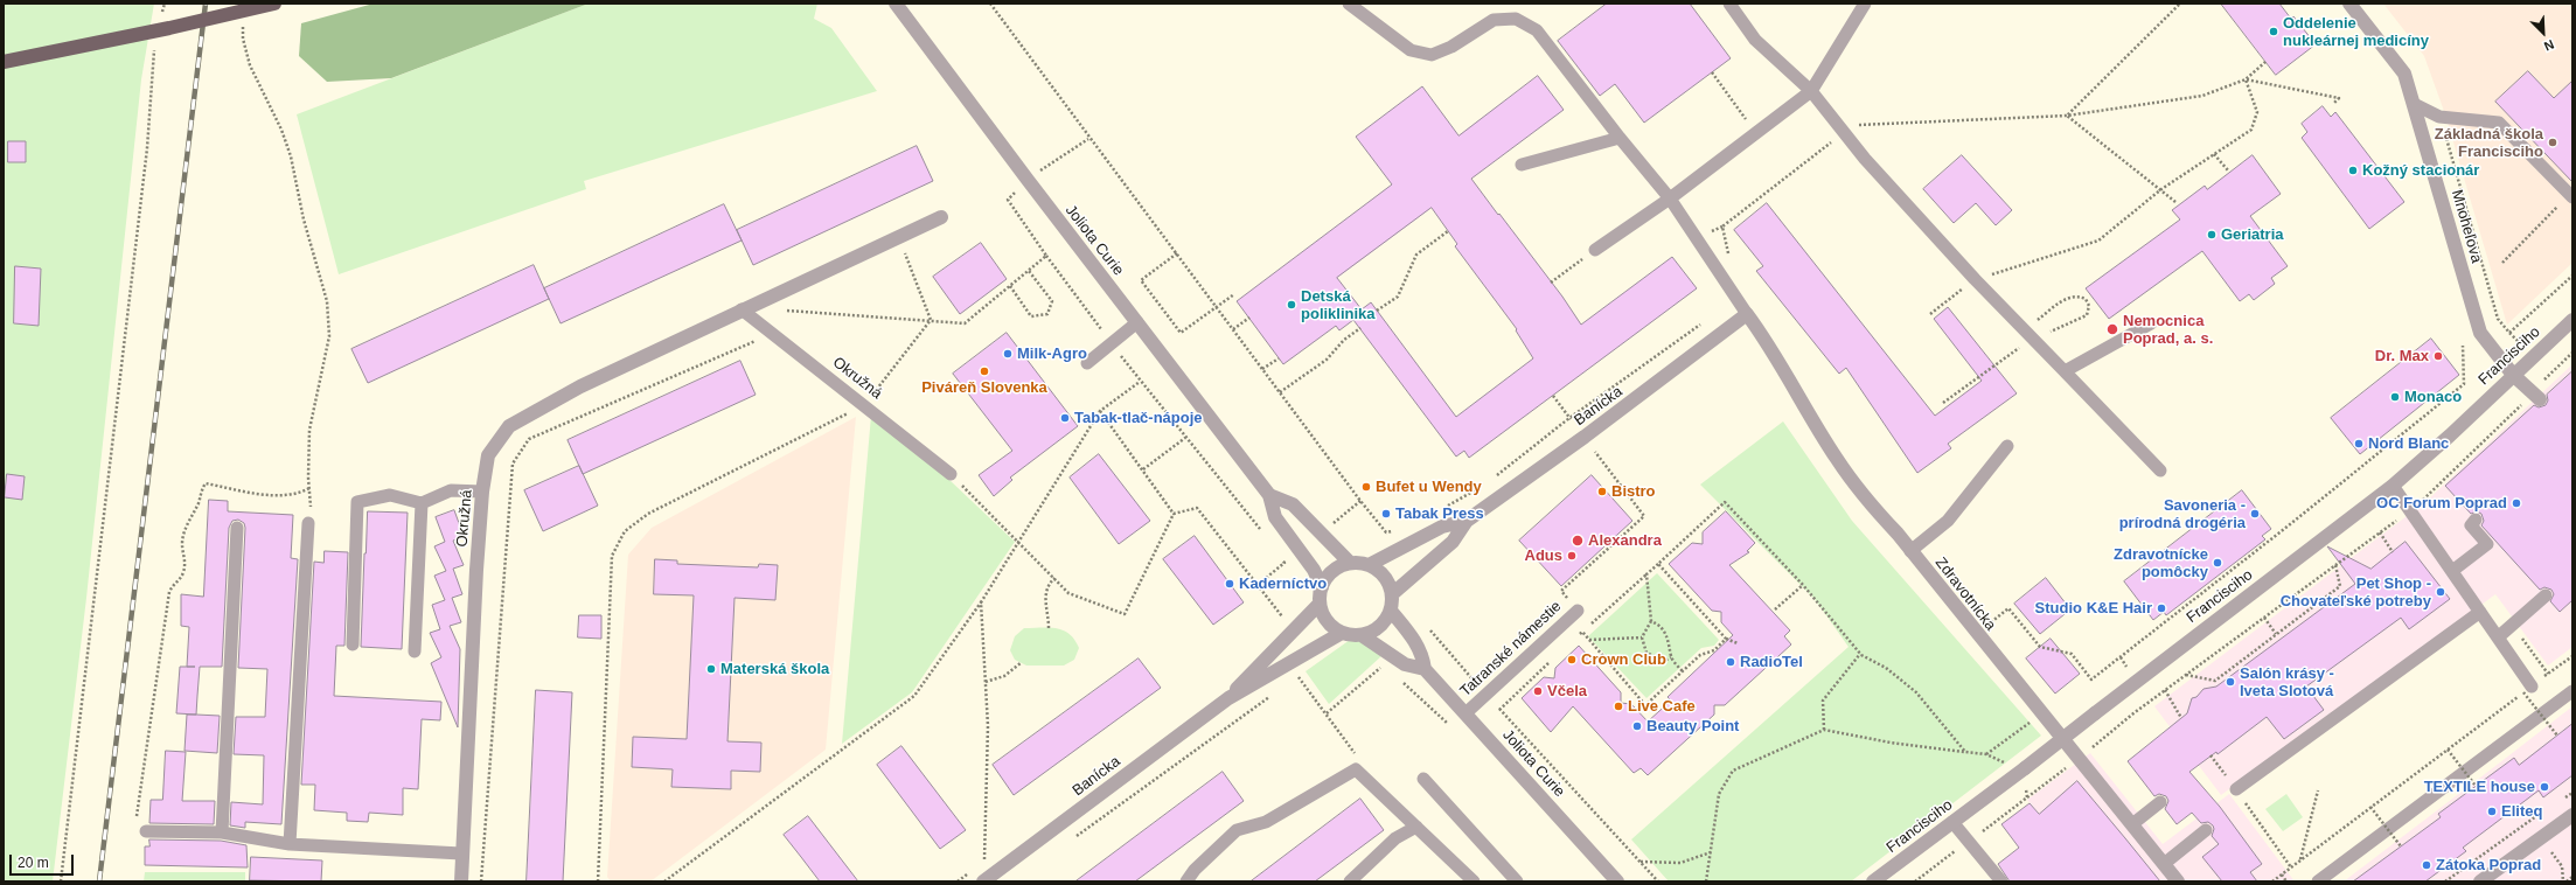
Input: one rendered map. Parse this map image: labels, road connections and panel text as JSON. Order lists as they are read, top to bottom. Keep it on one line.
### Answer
{"streets":{"street":["Mnoheľova","Joliota Curie","Francisciho","Okružná","Banícka","Zdravotnícka"],"lane":["Tatranské námestie"]},"crossings":[["Mnoheľova","Francisciho"],["Joliota Curie","Banícka"],["Joliota Curie","Tatranské námestie"],["Banícka","Zdravotnícka"]],"places":["Oddelenie nukleárnej medicíny","Základná škola Francisciho","Kožný stacionár","Geriatria","Detská poliklinika","Nemocnica Poprad, a. s.","Milk-Agro","Dr. Max","Piváreň Slovenka","Monaco","Tabak-tlač-nápoje","Nord Blanc","Bufet u Wendy","Bistro","OC Forum Poprad","Tabak Press","Savoneria - prírodná drogéria","Alexandra","Adus","Zdravotnícke pomôcky","Kaderníctvo","Pet Shop - Chovateľské potreby","Studio K&E Hair","Crown Club","RadioTel","Materská škola","Salón krásy - Iveta Slotová","Včela","Live Cafe","Beauty Point","TEXTILE house","Eliteq","Zátoka Poprad"],"scale_bar":"20 m","north":"bottom right"}
